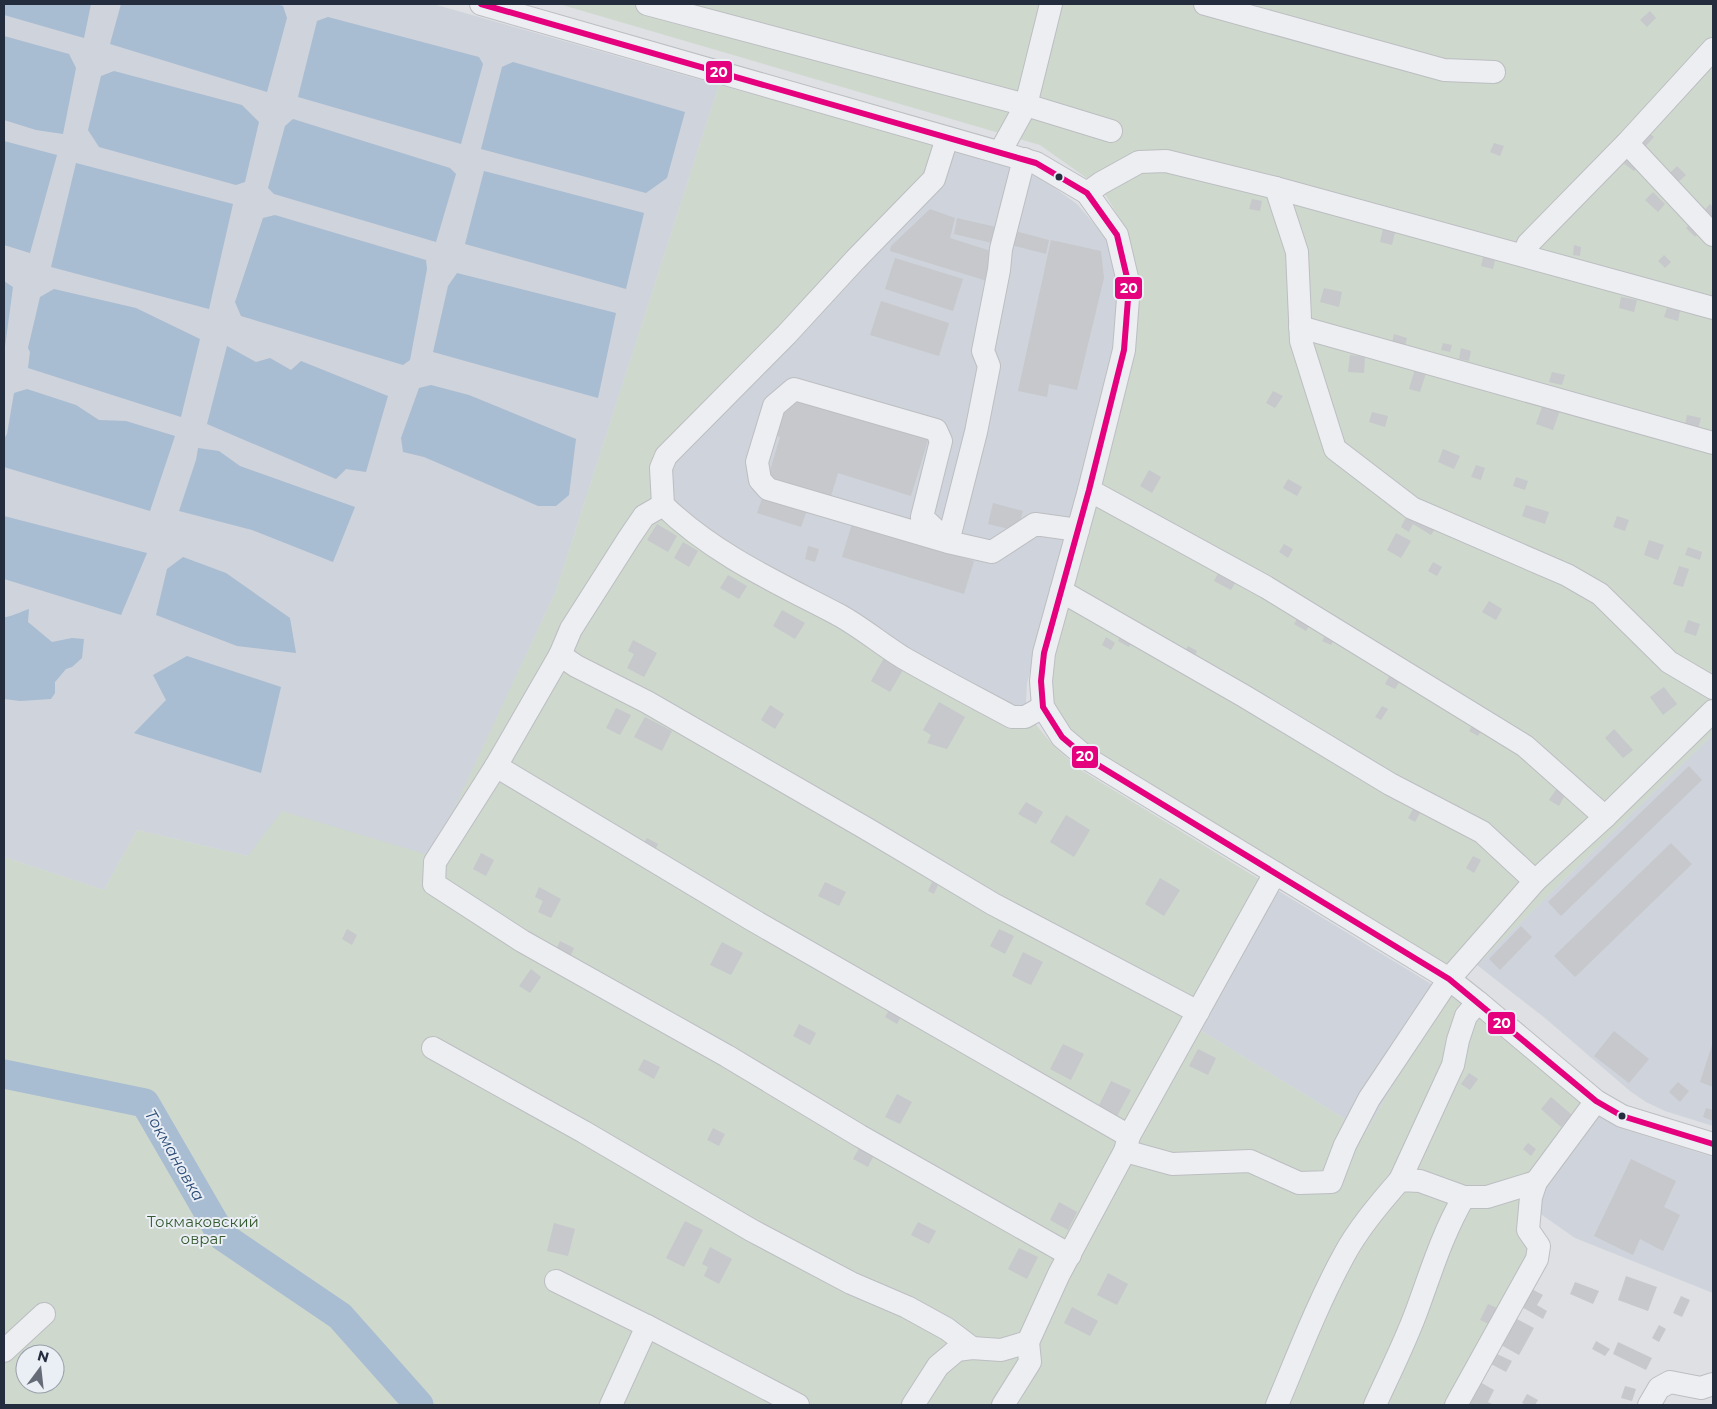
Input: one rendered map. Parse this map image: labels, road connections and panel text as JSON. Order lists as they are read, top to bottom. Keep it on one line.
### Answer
{"water":["Токмановка"],"parks":["Токмаковский овраг"],"lines":["transit line 20"],"north":"top"}
